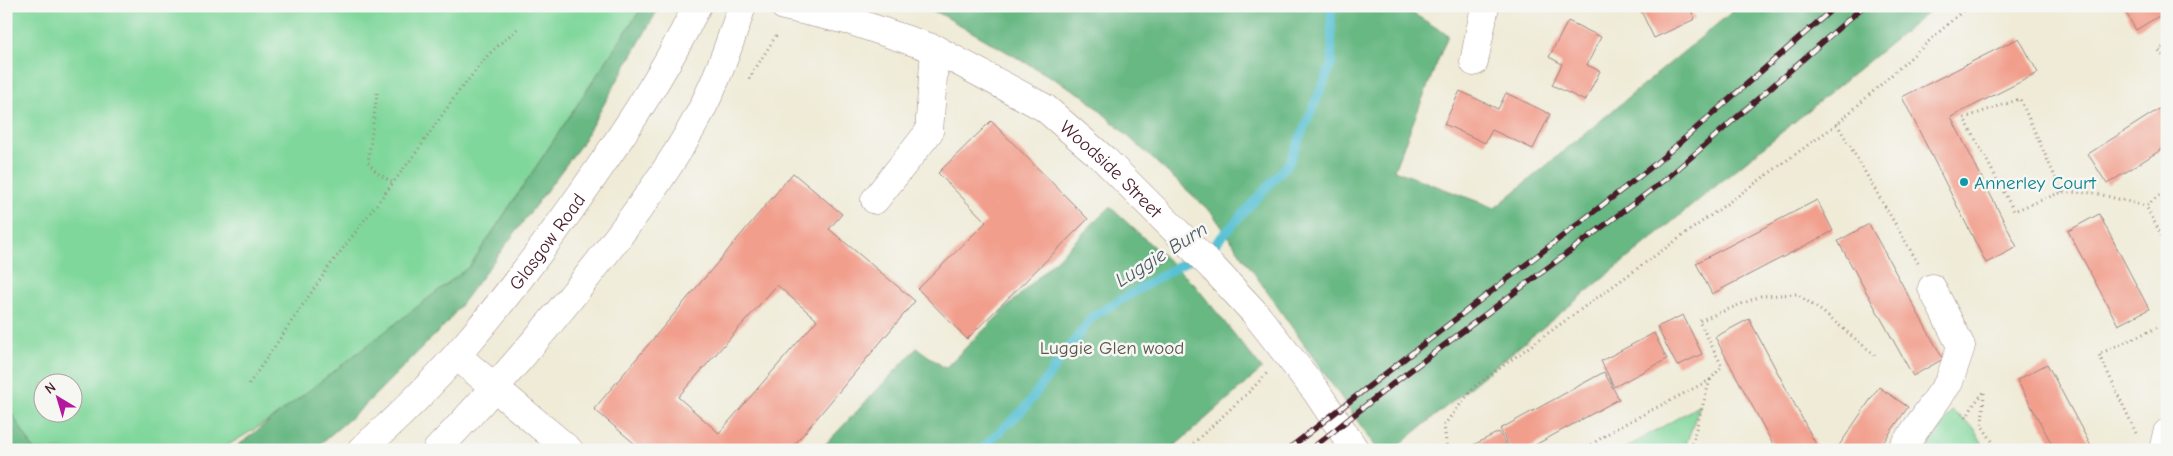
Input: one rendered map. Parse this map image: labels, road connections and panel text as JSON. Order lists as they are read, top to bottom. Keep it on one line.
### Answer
{"streets":{"main road":["Woodside Street","Glasgow Road"]},"water":["Luggie Burn"],"parks":["Luggie Glen wood"],"places":["Annerley Court"],"north":"top left"}
